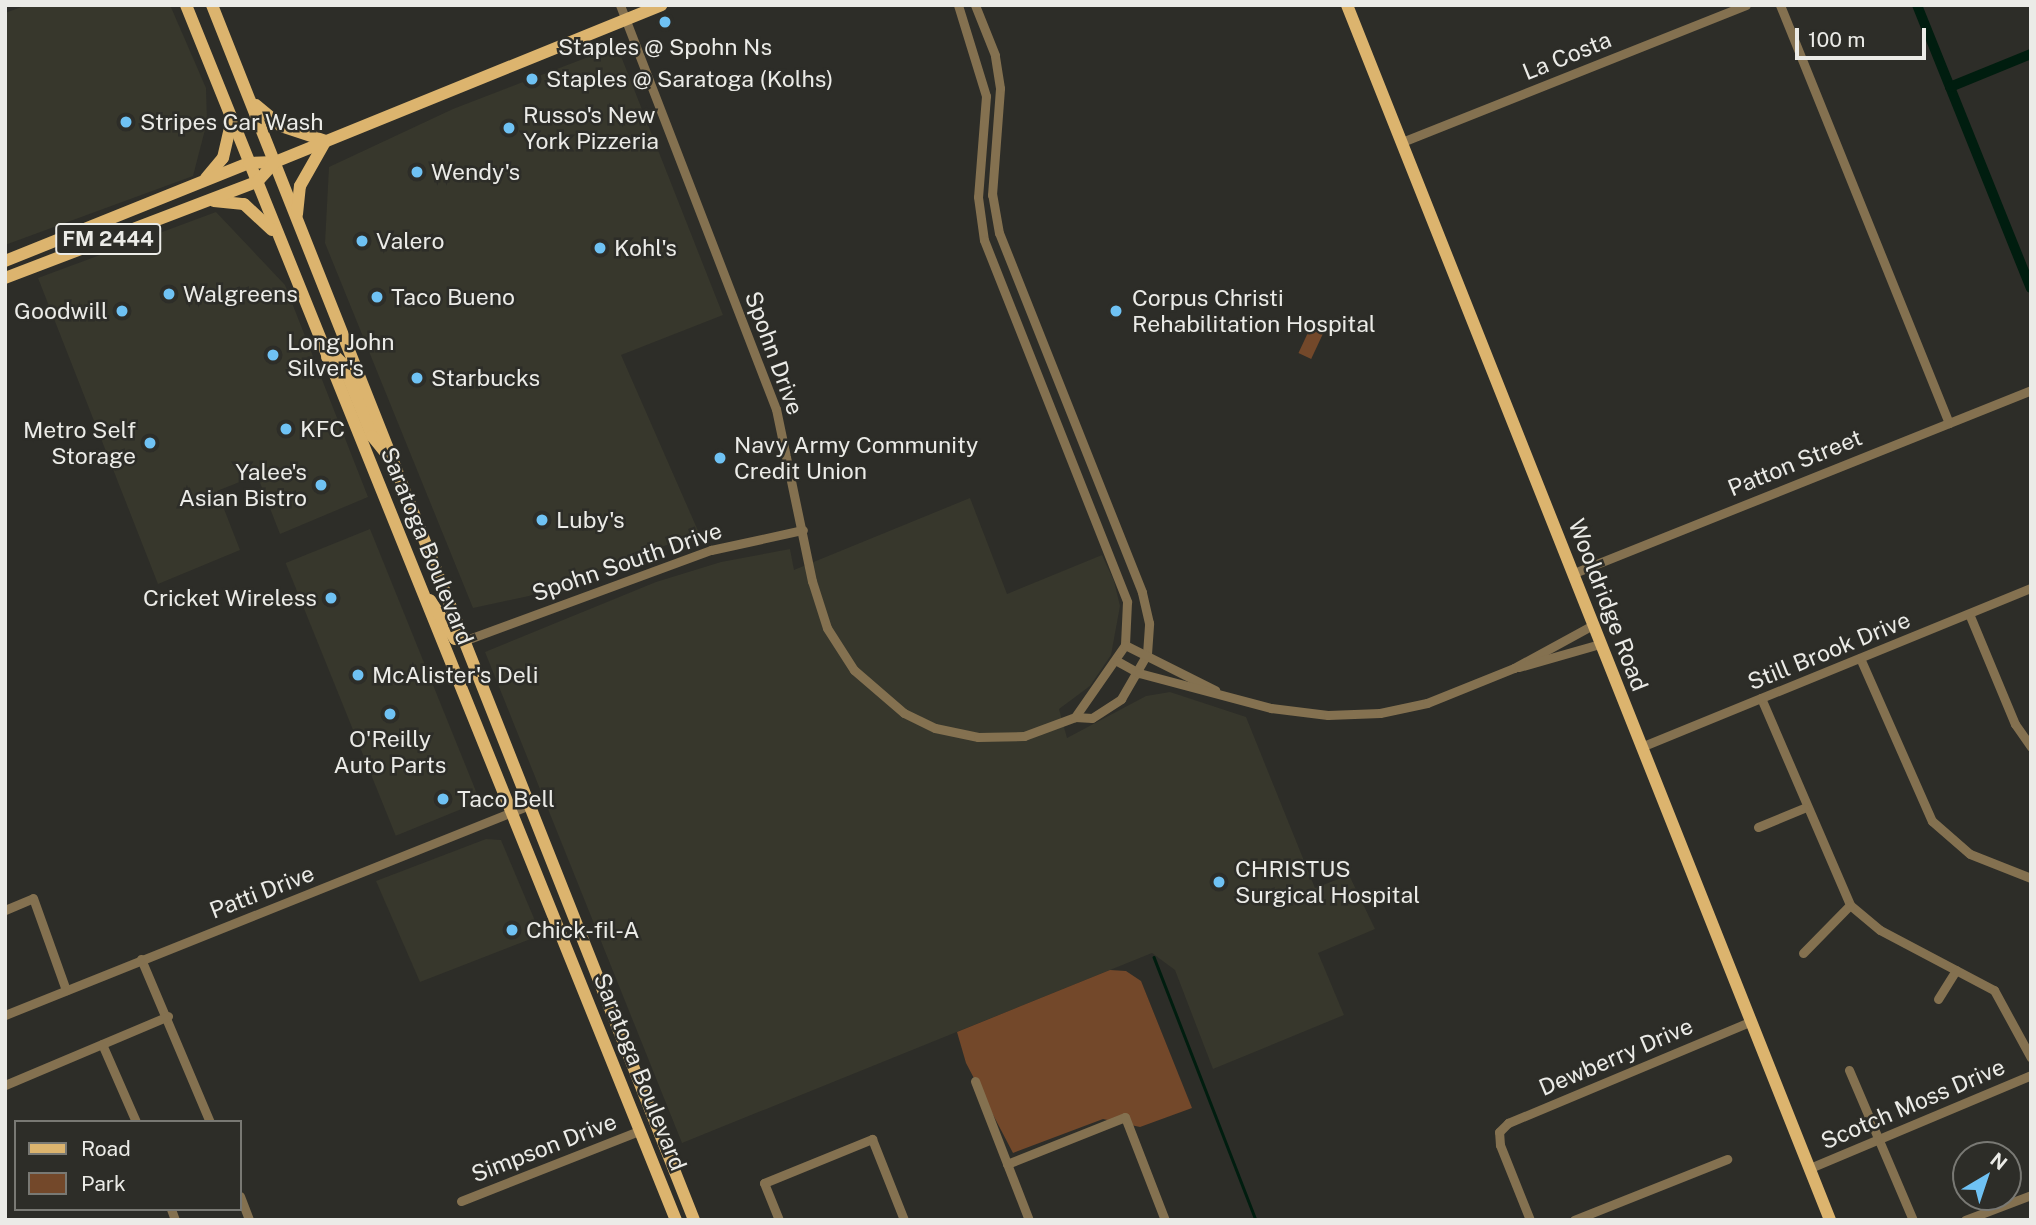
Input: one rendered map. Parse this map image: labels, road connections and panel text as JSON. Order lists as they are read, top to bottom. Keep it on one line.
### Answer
{"streets":{"main road":["FM 2444","Saratoga Boulevard","Wooldridge Road"],"street":["La Costa","Spohn Drive","Patton Street","Spohn South Drive","Still Brook Drive","Patti Drive","Dewberry Drive","Scotch Moss Drive","Simpson Drive"]},"crossings":[["La Costa","Wooldridge Road"],["FM 2444","Saratoga Boulevard"],["Spohn Drive","Spohn South Drive"],["Patton Street","Wooldridge Road"],["Saratoga Boulevard","Spohn South Drive"],["Saratoga Boulevard","Patti Drive"],["Saratoga Boulevard","Simpson Drive"],["Wooldridge Road","Still Brook Drive"],["Wooldridge Road","Dewberry Drive"],["Wooldridge Road","Scotch Moss Drive"]],"places":["Staples @ Spohn Ns","Staples @ Saratoga (Kolhs)","Stripes Car Wash","Russo's New York Pizzeria","Wendy's","Valero","Kohl's","Walgreens","Taco Bueno","Goodwill","Corpus Christi Rehabilitation Hospital","Long John Silver's","Starbucks","KFC","Metro Self Storage","Navy Army Community Credit Union","Yalee's Asian Bistro","Luby's","Cricket Wireless","McAlister's Deli","O'Reilly Auto Parts","Taco Bell","CHRISTUS Surgical Hospital","Chick-fil-A"],"legend":["Road","Park"],"scale_bar":"100 m","north":"top right"}
